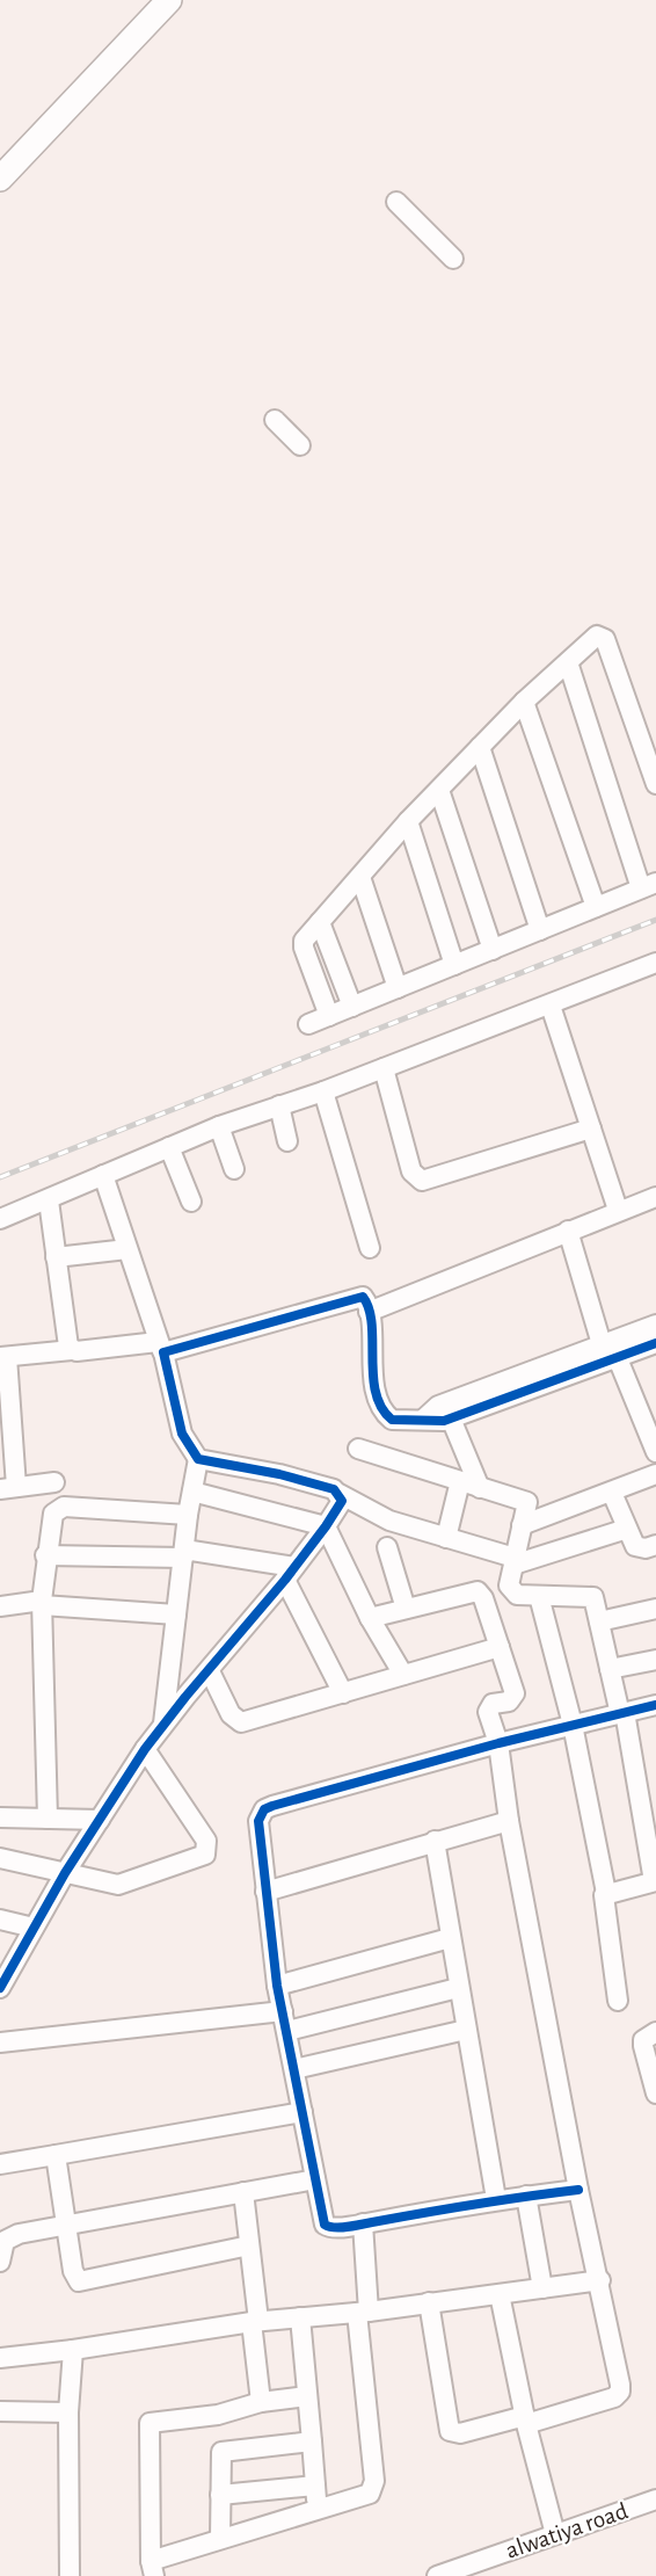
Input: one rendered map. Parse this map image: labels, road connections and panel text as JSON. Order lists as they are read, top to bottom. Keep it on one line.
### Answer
{"streets":{"street":["alwatiya road"]}}
